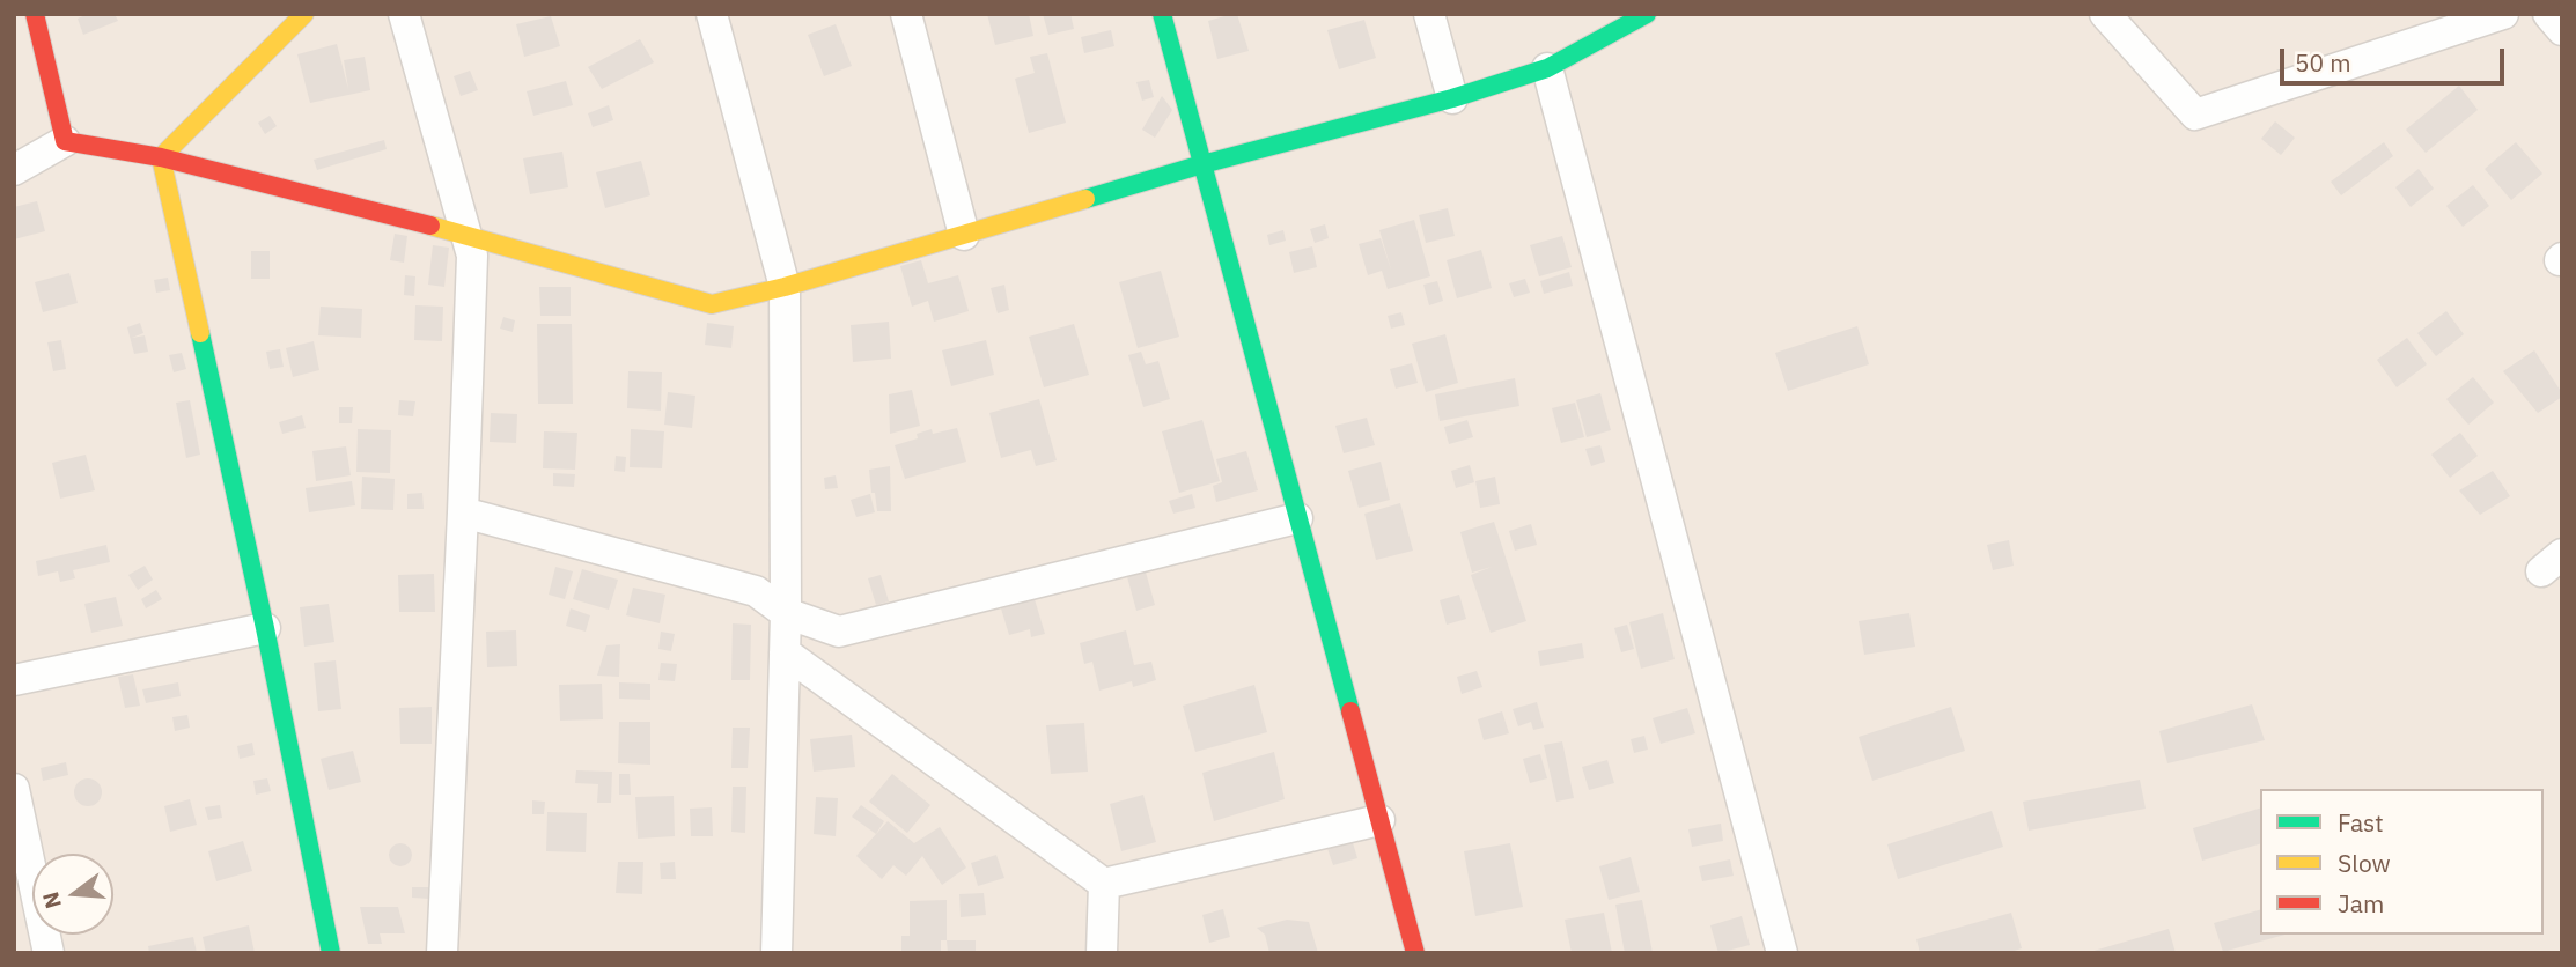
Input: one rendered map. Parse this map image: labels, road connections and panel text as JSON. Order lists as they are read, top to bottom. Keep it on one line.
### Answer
{"legend":["Fast","Slow","Jam"],"scale_bar":"50 m","north":"left"}
